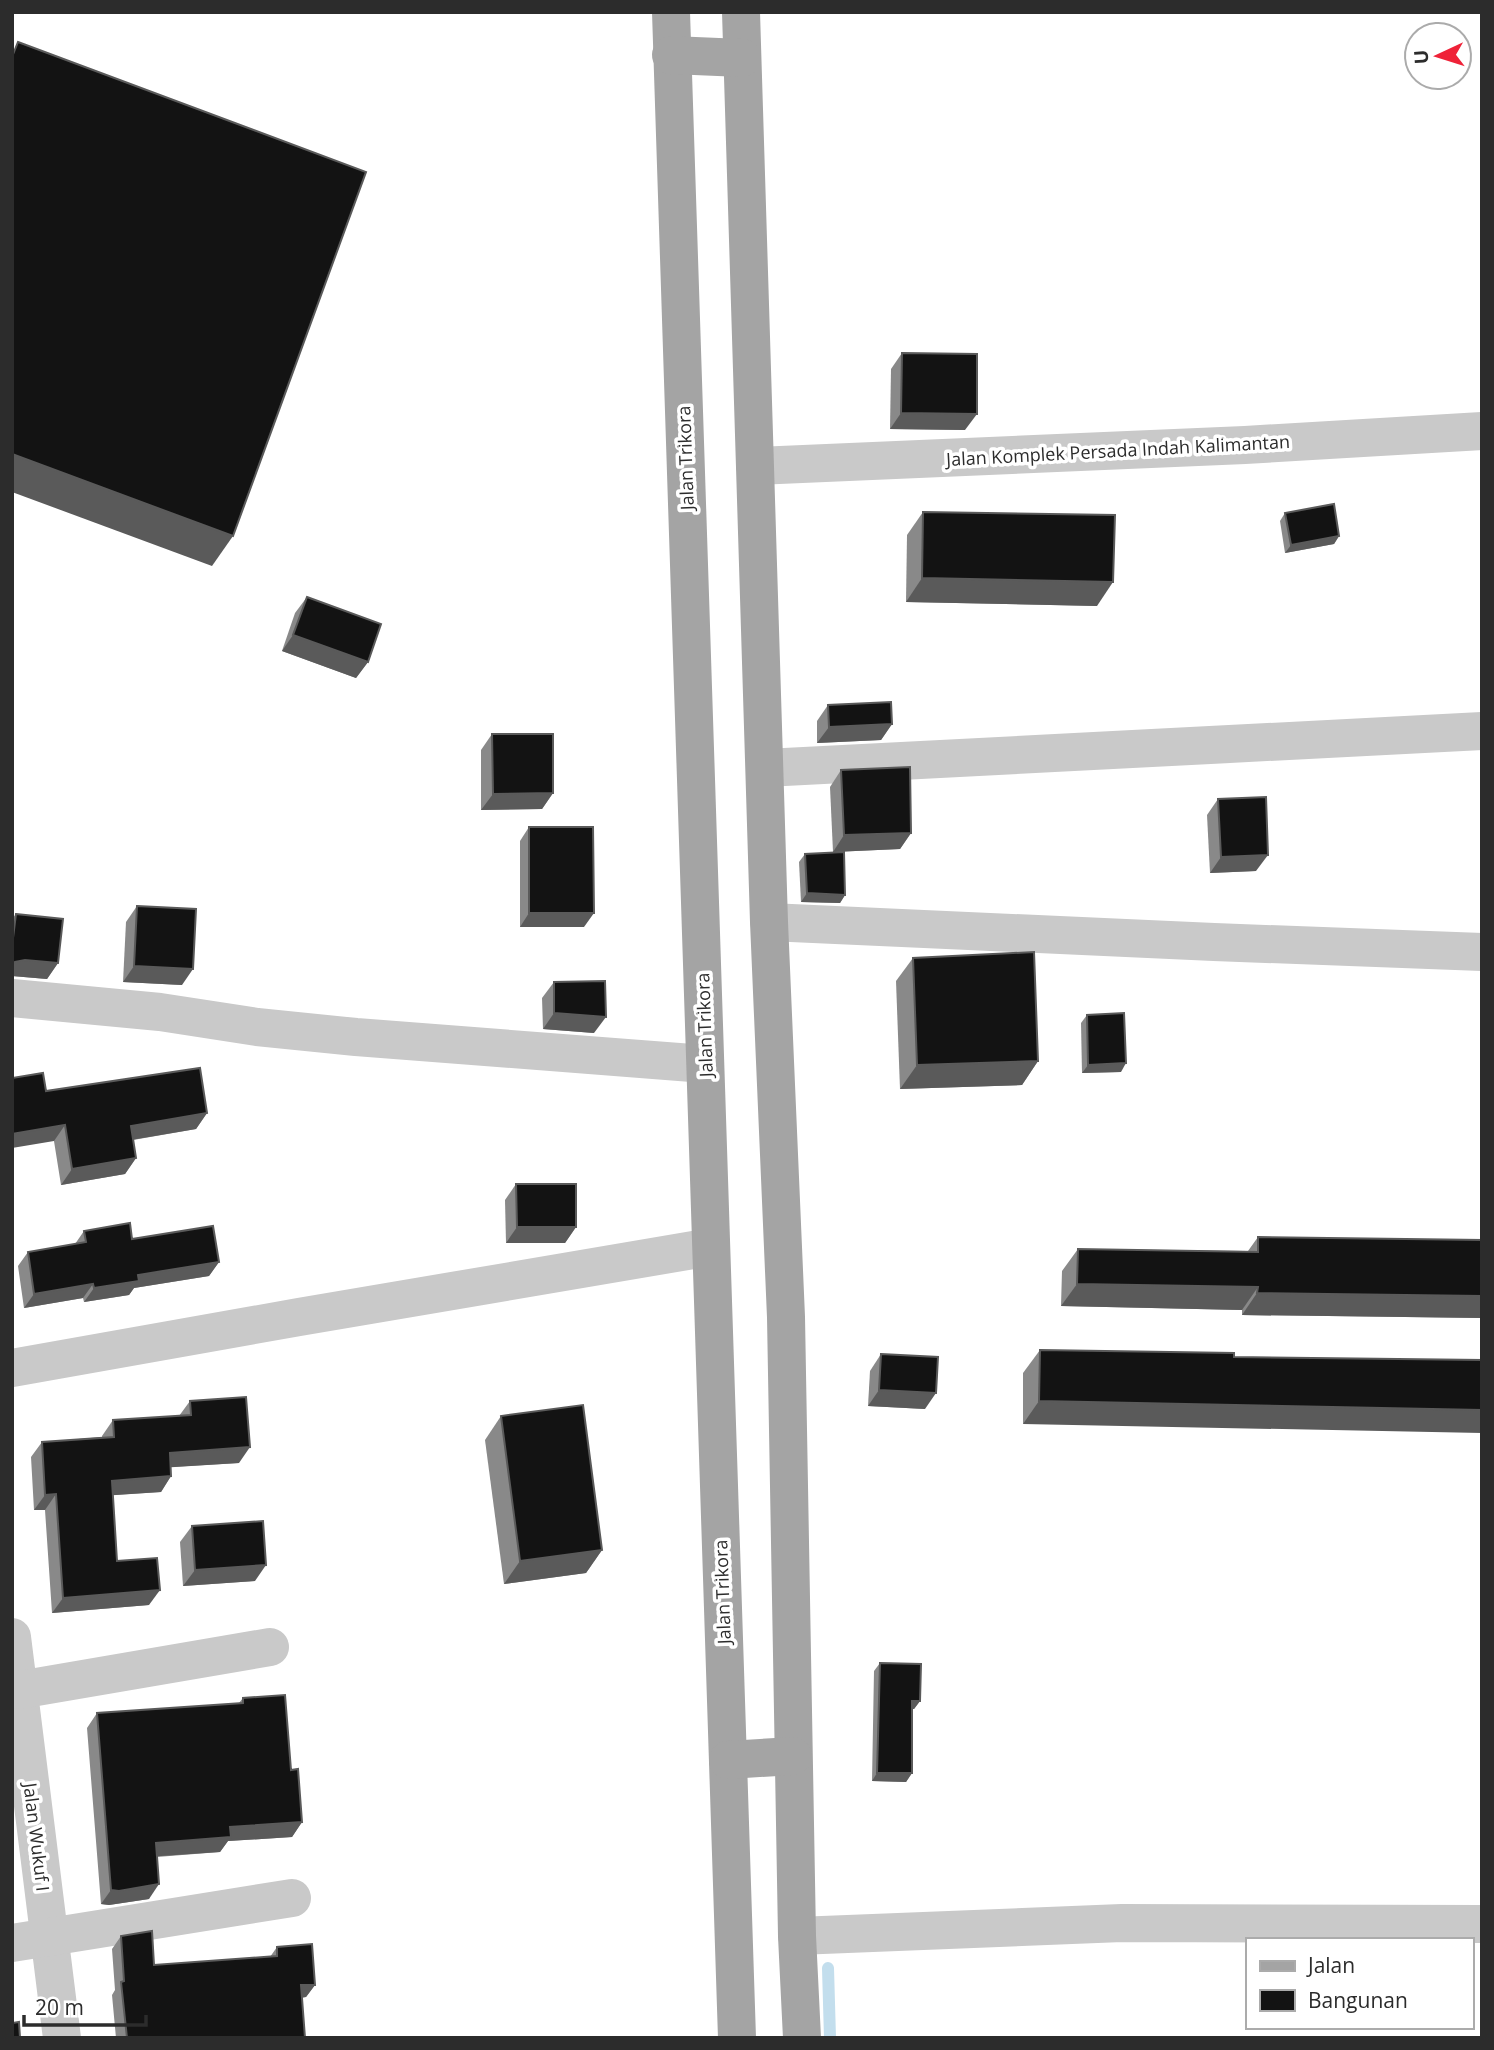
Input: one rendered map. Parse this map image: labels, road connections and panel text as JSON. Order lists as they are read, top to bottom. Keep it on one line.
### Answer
{"streets":{"main road":["Jalan Trikora"],"street":["Jalan Komplek Persada Indah Kalimantan","Jalan Wukuf I"]},"legend":["Jalan","Bangunan"],"scale_bar":"20 m","north":"left"}
